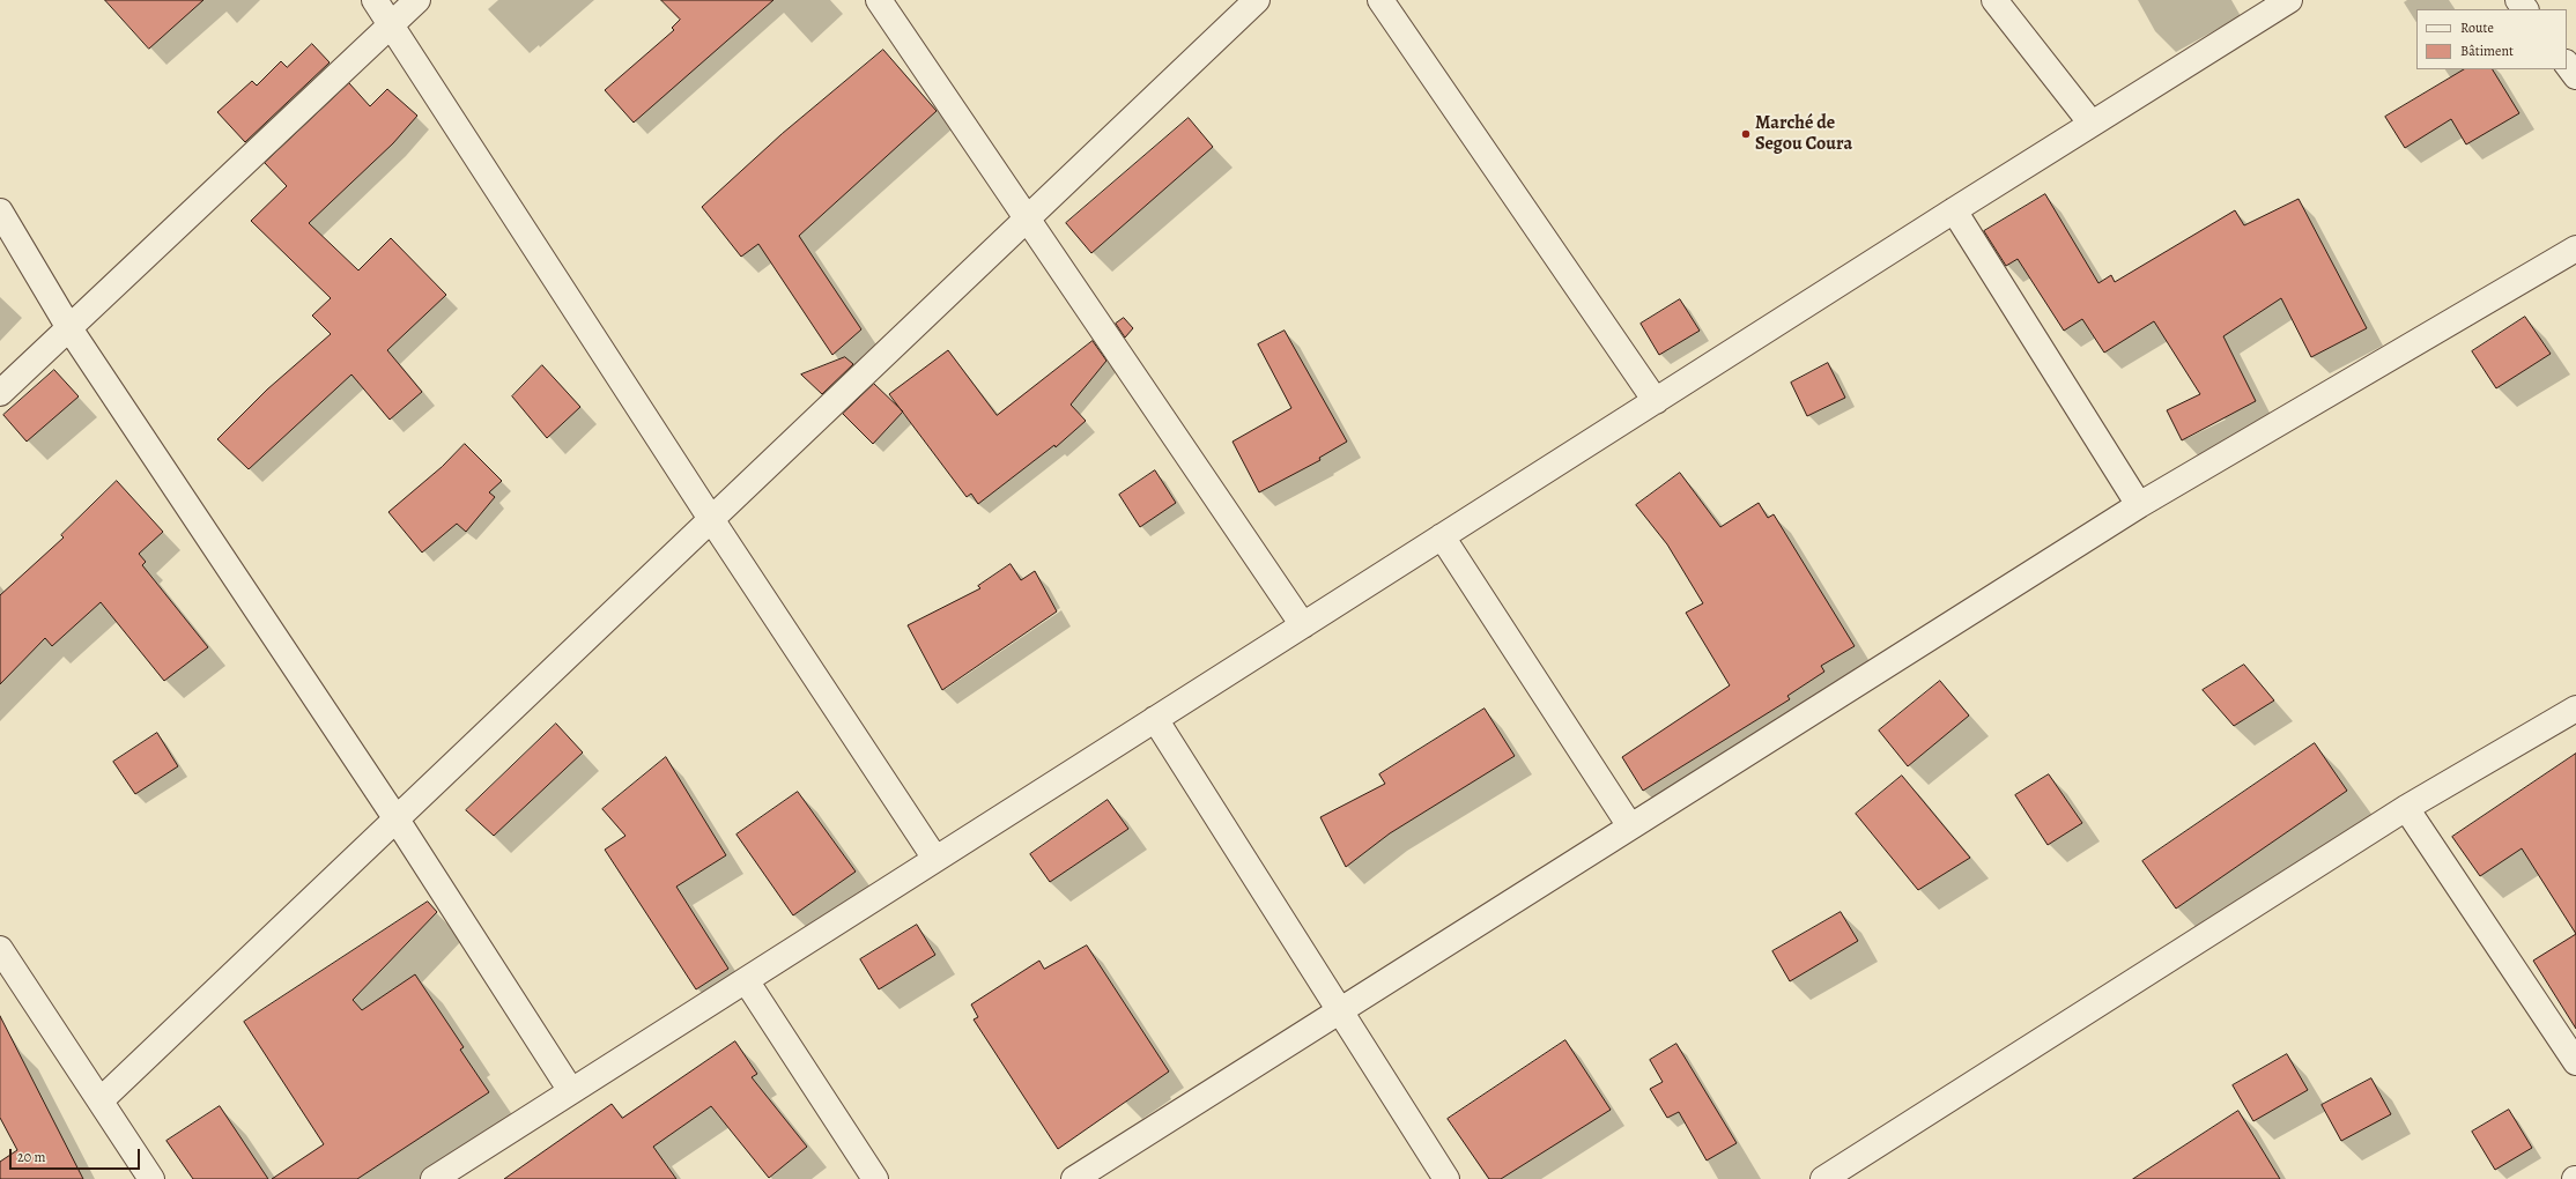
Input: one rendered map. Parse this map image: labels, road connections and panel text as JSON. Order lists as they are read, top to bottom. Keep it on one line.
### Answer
{"places":["Marché de Segou Coura"],"legend":["Route","Bâtiment"],"scale_bar":"20 m"}
